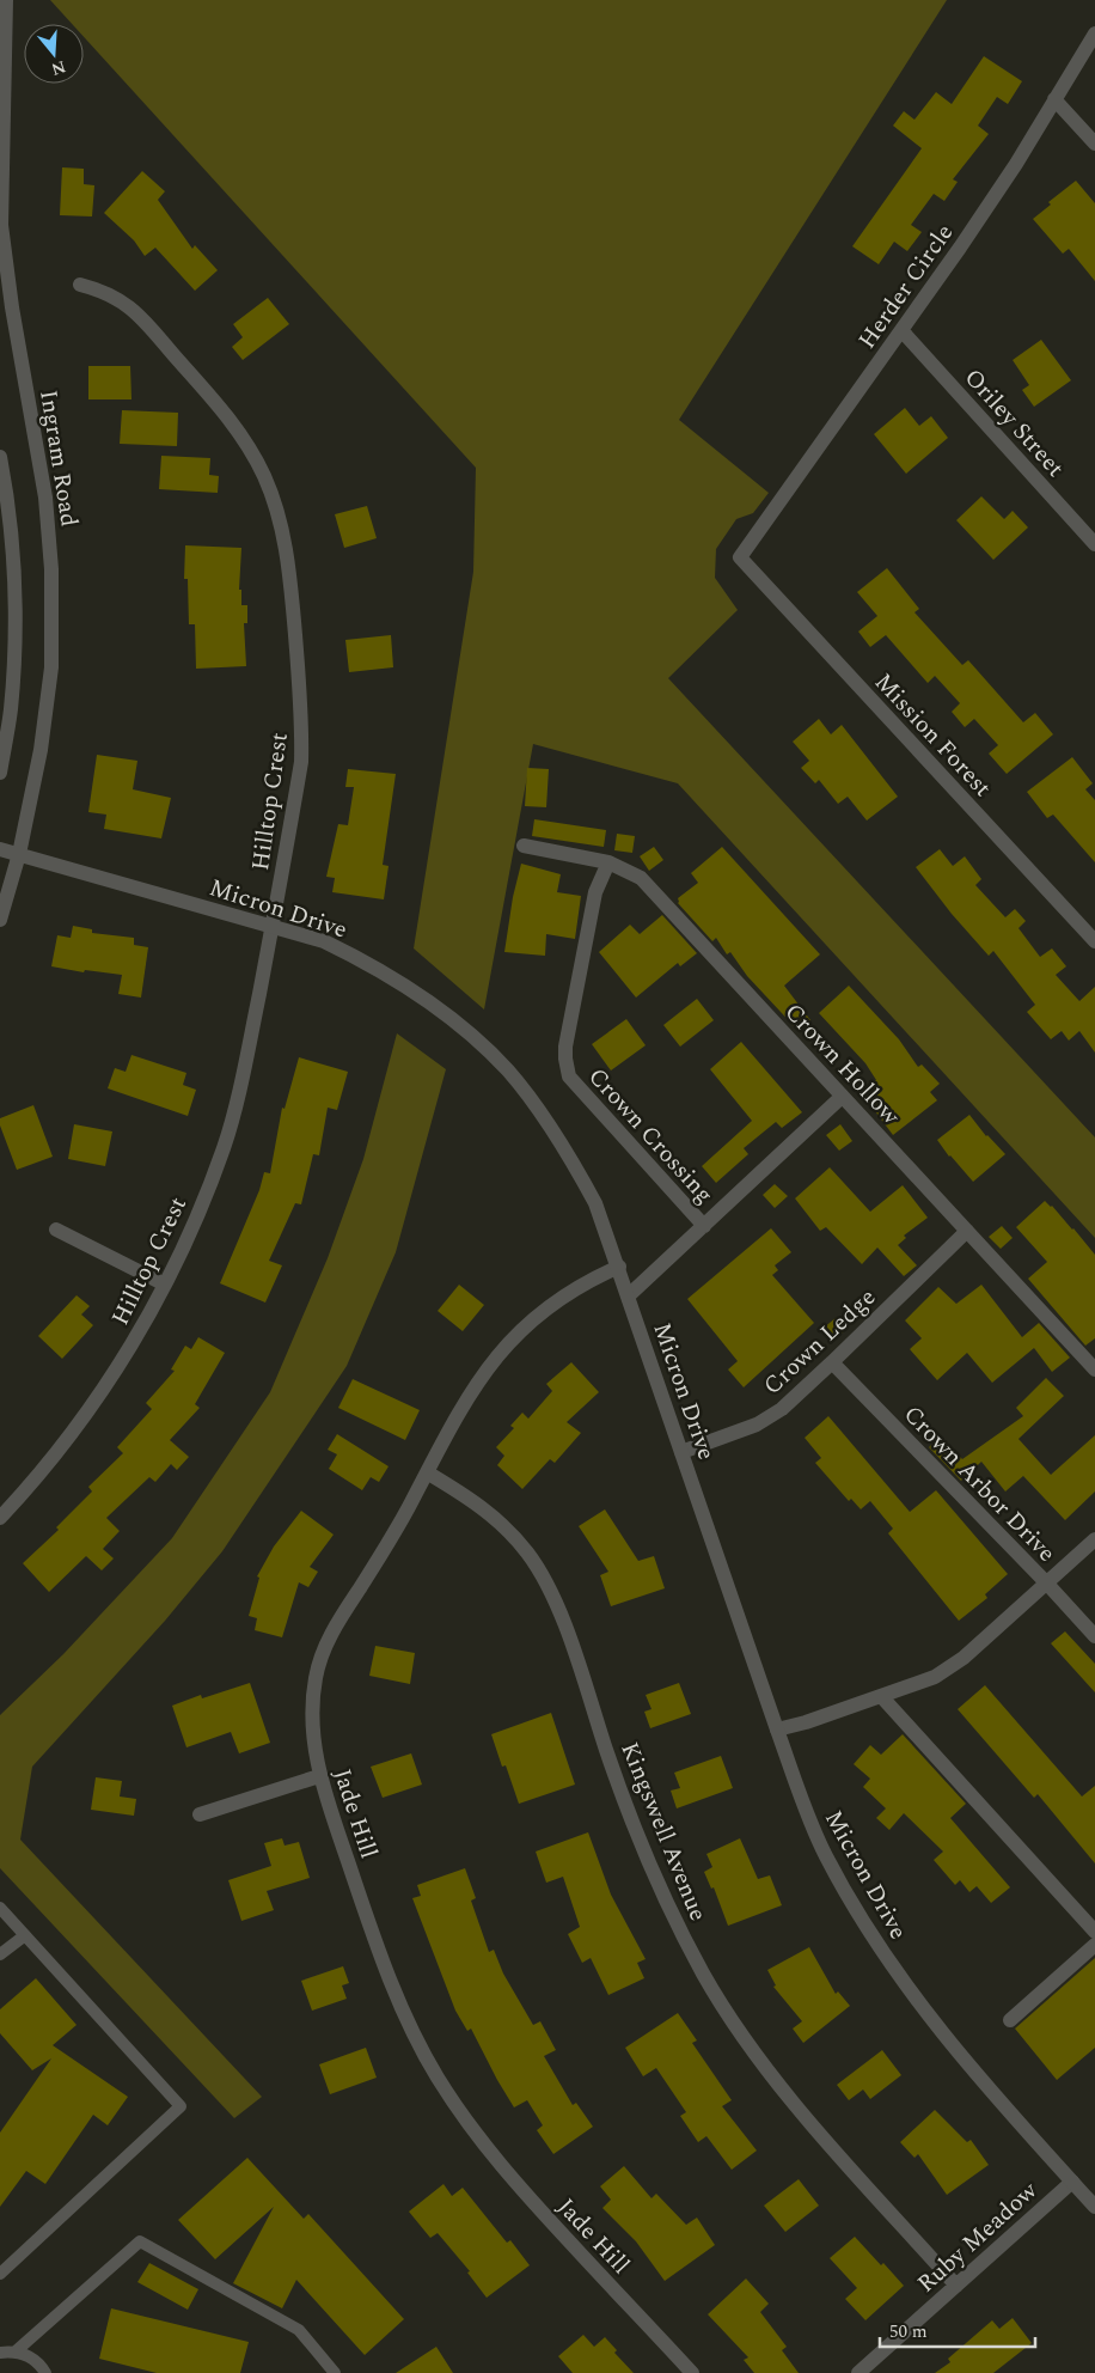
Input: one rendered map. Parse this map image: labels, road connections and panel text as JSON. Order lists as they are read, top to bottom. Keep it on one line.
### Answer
{"streets":{"street":["Herder Circle","Oriley Street","Ingram Road","Mission Forest","Hilltop Crest","Micron Drive","Crown Hollow","Crown Crossing","Crown Ledge","Crown Arbor Drive","Jade Hill","Kingswell Avenue","Ruby Meadow"]},"crossings":[["Herder Circle","Oriley Street"],["Herder Circle","Mission Forest"],["Ingram Road","Micron Drive"],["Hilltop Crest","Micron Drive"],["Micron Drive","Crown Ledge"],["Micron Drive","Jade Hill"],["Micron Drive","Ruby Meadow"],["Crown Hollow","Crown Crossing"],["Crown Hollow","Crown Ledge"],["Crown Ledge","Crown Arbor Drive"],["Jade Hill","Kingswell Avenue"],["Kingswell Avenue","Ruby Meadow"]],"scale_bar":"50 m","north":"bottom"}
